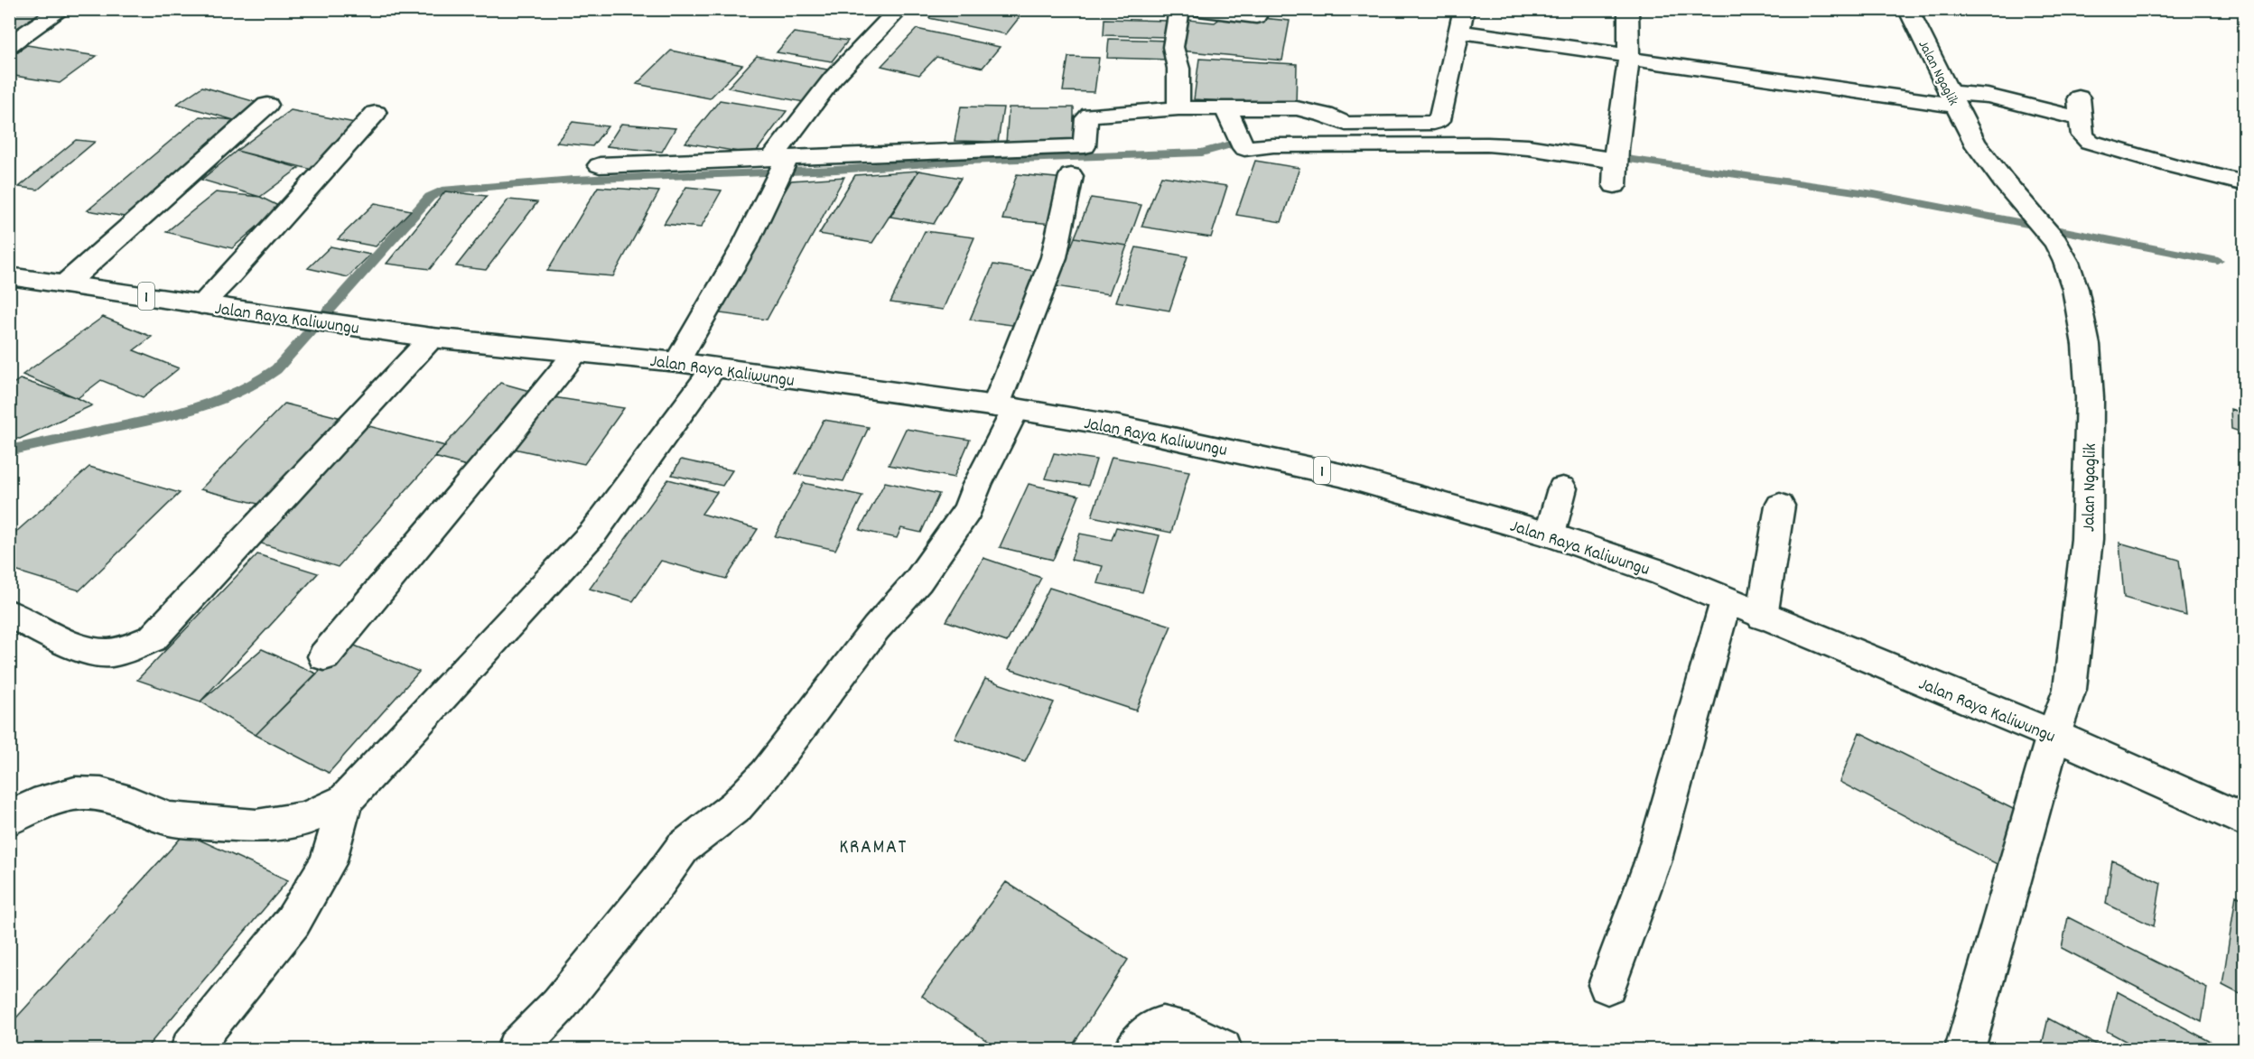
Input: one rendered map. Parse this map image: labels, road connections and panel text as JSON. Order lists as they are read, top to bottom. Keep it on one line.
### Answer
{"streets":{"street":["Jalan Ngaglik","1","Jalan Raya Kaliwungu"]},"crossings":[["Jalan Ngaglik","Jalan Raya Kaliwungu"]],"districts":["KRAMAT"]}
